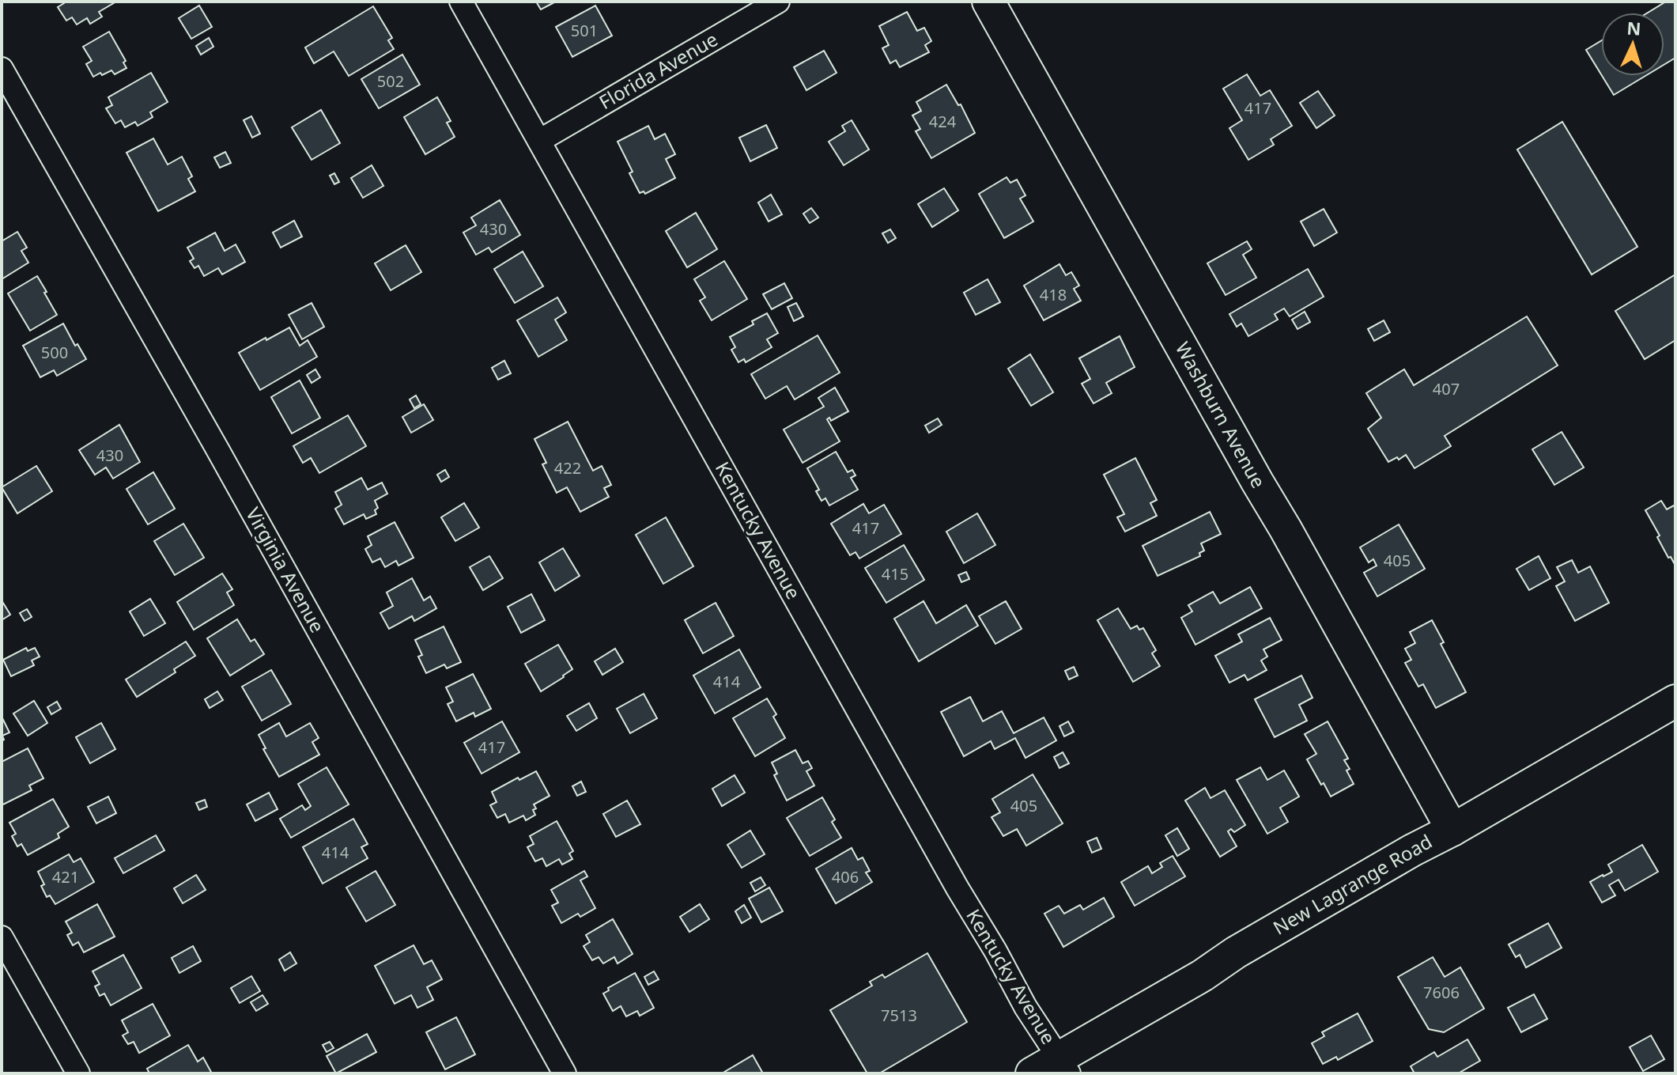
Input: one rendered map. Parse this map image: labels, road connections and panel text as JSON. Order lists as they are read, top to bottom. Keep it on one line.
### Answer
{"streets":{"street":["Florida Avenue","Washburn Avenue","Kentucky Avenue","Virginia Avenue","New Lagrange Road"]},"crossings":[["Florida Avenue","Kentucky Avenue"],["Washburn Avenue","New Lagrange Road"],["Kentucky Avenue","New Lagrange Road"]],"house_numbers":["501","502","417","424","430","418","500","407","430","422","417","405","415","414","417","405","414","421","406","7606","7513"],"north":"top"}
